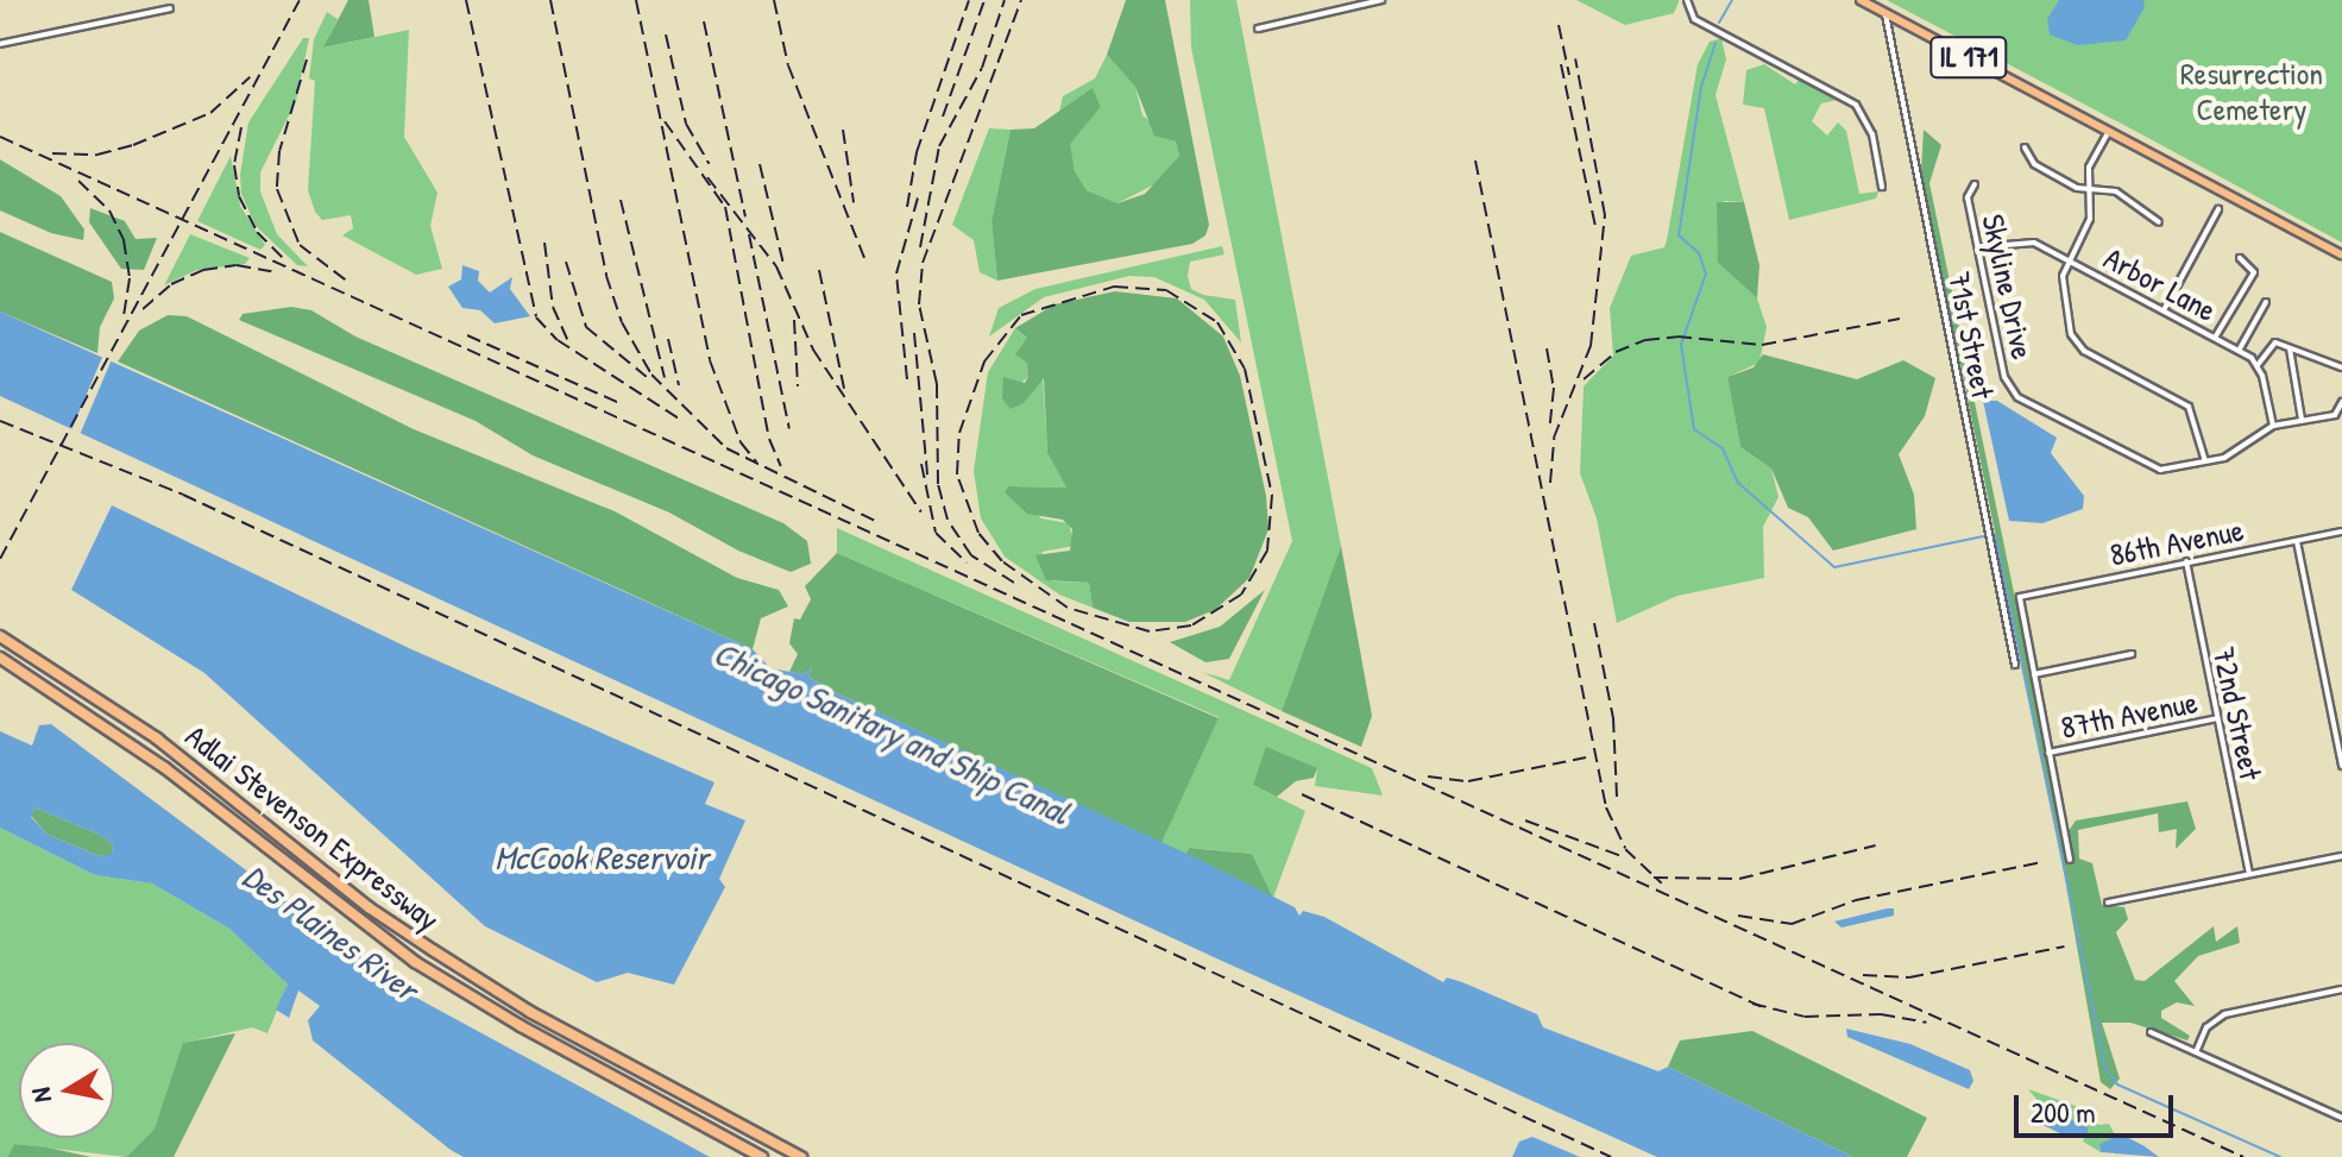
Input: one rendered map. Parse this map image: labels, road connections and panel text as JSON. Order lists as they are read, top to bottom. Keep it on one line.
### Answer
{"streets":{"highway":["Adlai Stevenson Expressway"],"main road":["IL 171"],"street":["Arbor Lane","Skyline Drive","71st Street","86th Avenue","72nd Street","87th Avenue"]},"crossings":[["IL 171","71st Street"],["Arbor Lane","Skyline Drive"],["86th Avenue","72nd Street"],["72nd Street","87th Avenue"]],"water":["Chicago Sanitary and Ship Canal","McCook Reservoir","Des Plaines River"],"parks":["Resurrection Cemetery"],"scale_bar":"200 m","north":"left"}
